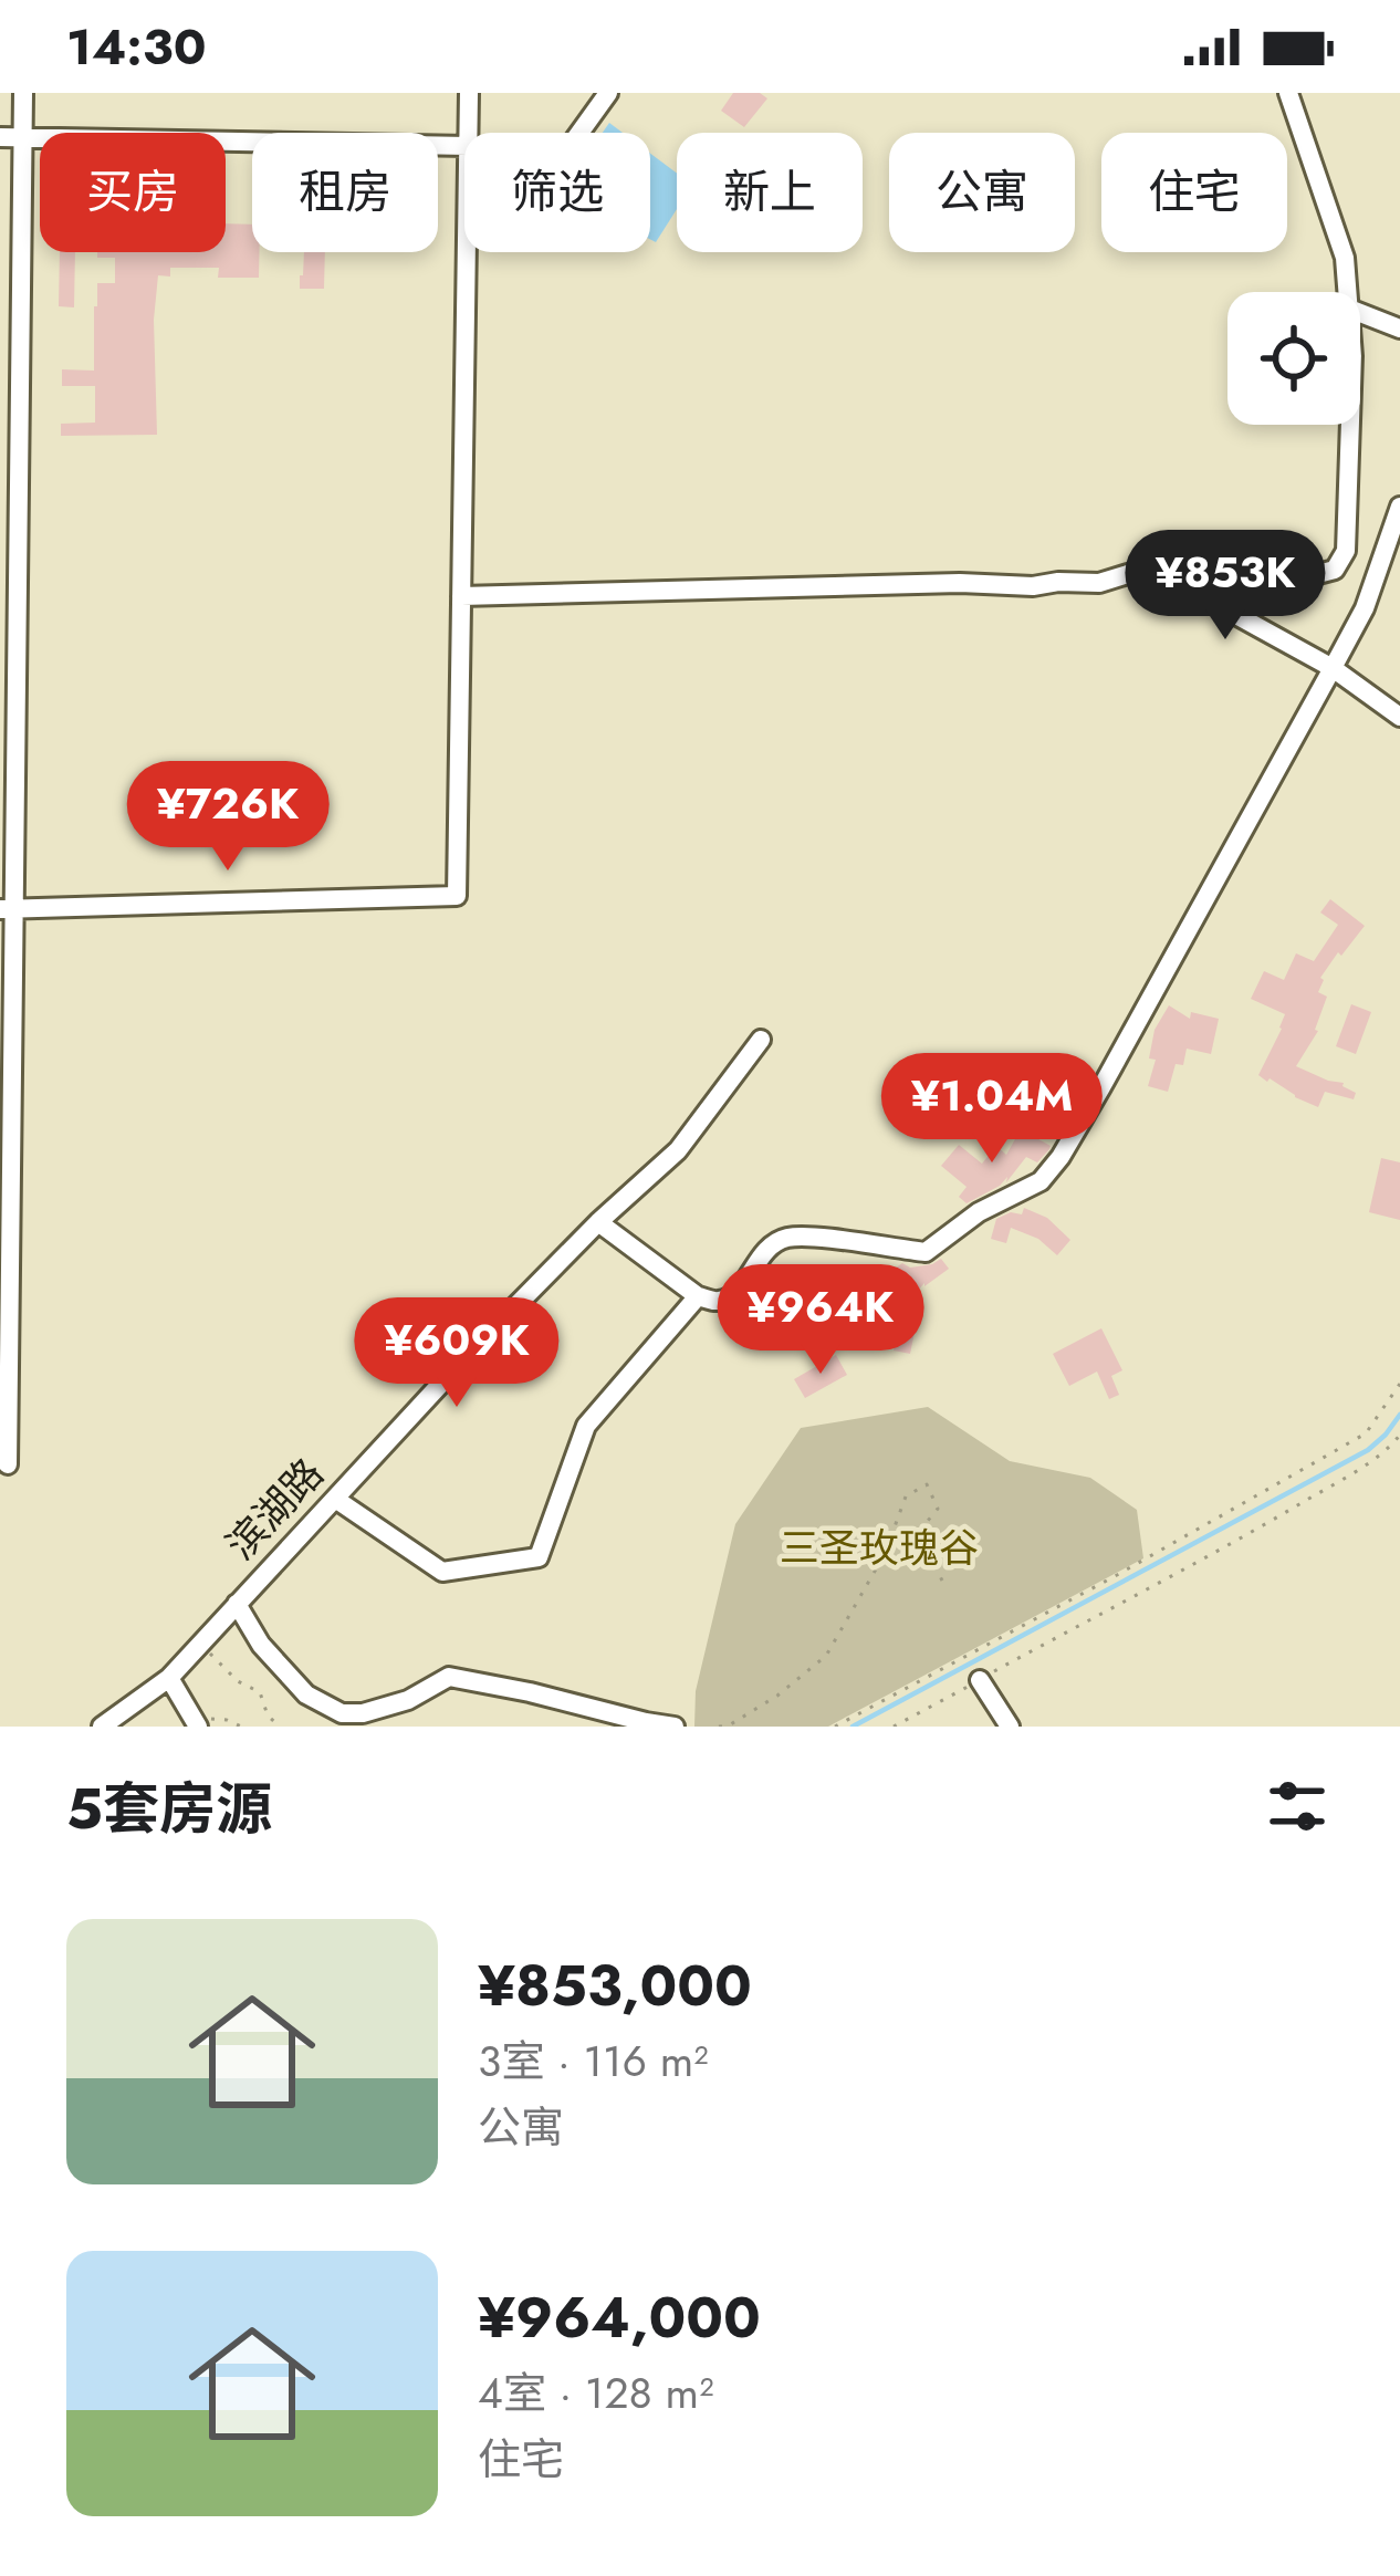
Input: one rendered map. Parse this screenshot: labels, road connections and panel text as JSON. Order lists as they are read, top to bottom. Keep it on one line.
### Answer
{"streets":{"street":["滨湖路"]},"parks":["三圣玫瑰谷"],"page":{"status":"14:30","chip":["买房","租房","筛选","新上","公寓","住宅"],"price":["¥853K","¥726K","¥1.04M","¥964K","¥609K"],"heading":"5套房源","list":[{"name":"¥853,000","note":"3室 · 116 m² · 公寓"},{"name":"¥964,000","note":"4室 · 128 m² · 住宅"}]}}
